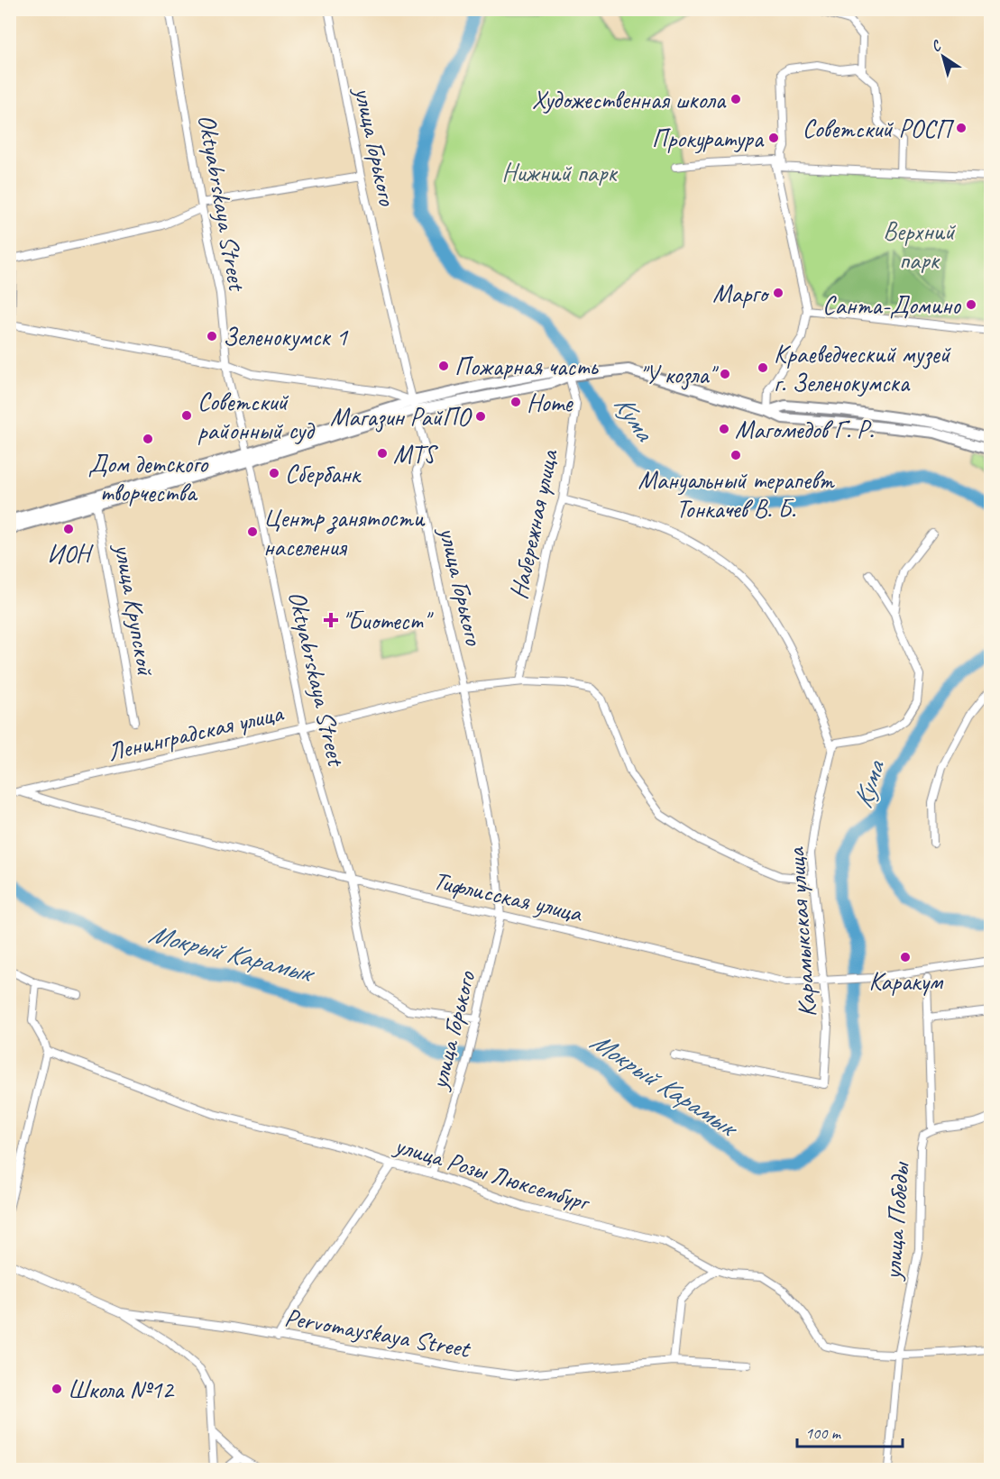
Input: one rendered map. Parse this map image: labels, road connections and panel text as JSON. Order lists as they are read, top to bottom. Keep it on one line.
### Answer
{"streets":{"street":["улица Горького","Oktyabrskaya Street","Набережная улица","улица Крупской","Ленинградская улица","Тифлисская улица","Карамыкская улица","улица Розы Люксембург","улица Победы","Pervomayskaya Street"]},"crossings":[["улица Горького","Oktyabrskaya Street"],["улица Горького","Ленинградская улица"],["улица Горького","Тифлисская улица"],["улица Горького","улица Розы Люксембург"],["Oktyabrskaya Street","Ленинградская улица"],["Oktyabrskaya Street","Тифлисская улица"],["Набережная улица","Ленинградская улица"],["Ленинградская улица","Тифлисская улица"],["Ленинградская улица","Карамыкская улица"],["Тифлисская улица","Карамыкская улица"],["улица Розы Люксембург","улица Победы"]],"water":["Кума","Мокрый Карамык"],"parks":["Нижний парк","Верхний парк"],"places":{"other":["Художественная школа","Советский РОСП","Прокуратура","Марго","Санта-Домино","Зеленокумск 1","Пожарная часть","Краеведческий музей г. Зеленокумска","\"У козла\"","Home","Советский районный суд","Магазин РайПО","Магомедов Г. Р.","Дом детского творчества","MTS","Мануальный терапевт Тонкачев В. Б.","Сбербанк","ИОН","Центр занятости населения","Каракум","Школа №12"],"health":["\"Биотест\""]},"scale_bar":"100 m","north":"top left"}
